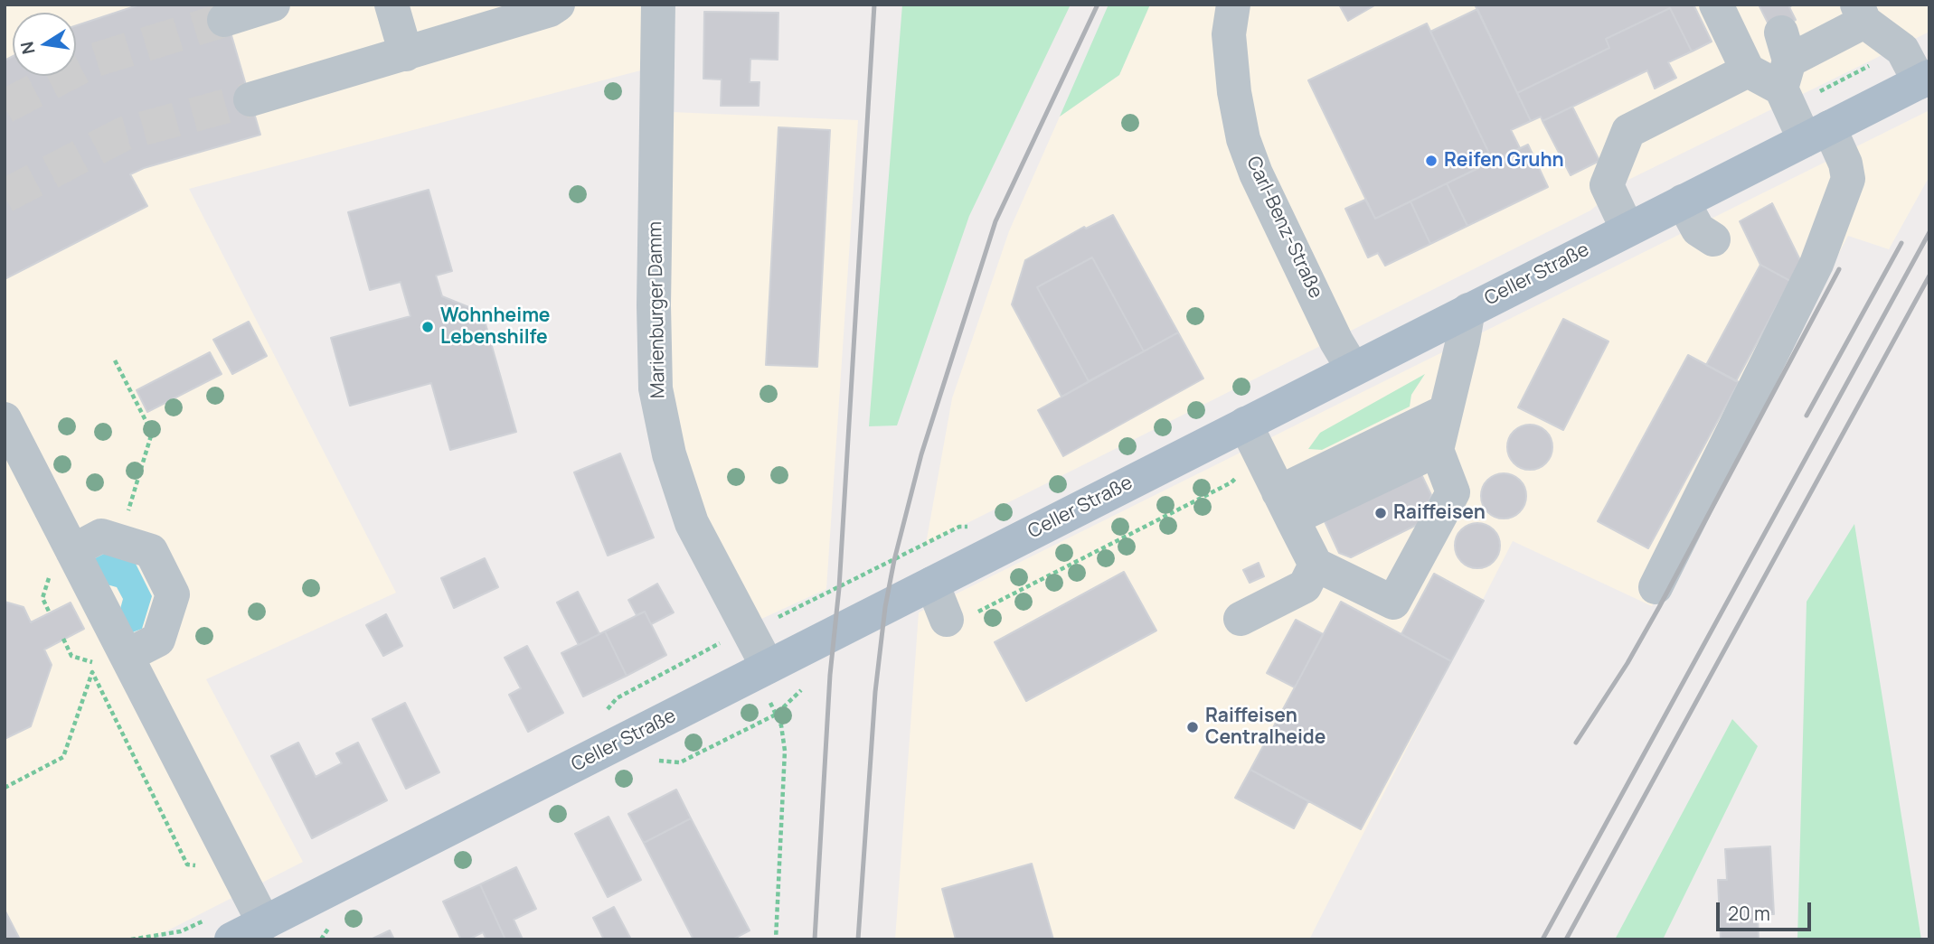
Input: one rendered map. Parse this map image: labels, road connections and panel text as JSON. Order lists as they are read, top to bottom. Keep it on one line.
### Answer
{"streets":{"main road":["Celler Straße"],"street":["Carl-Benz-Straße","Marienburger Damm"]},"crossings":[["Carl-Benz-Straße","Celler Straße"],["Celler Straße","Marienburger Damm"]],"places":["Reifen Gruhn","Wohnheime Lebenshilfe","Raiffeisen","Raiffeisen Centralheide"],"scale_bar":"20 m","north":"left"}
